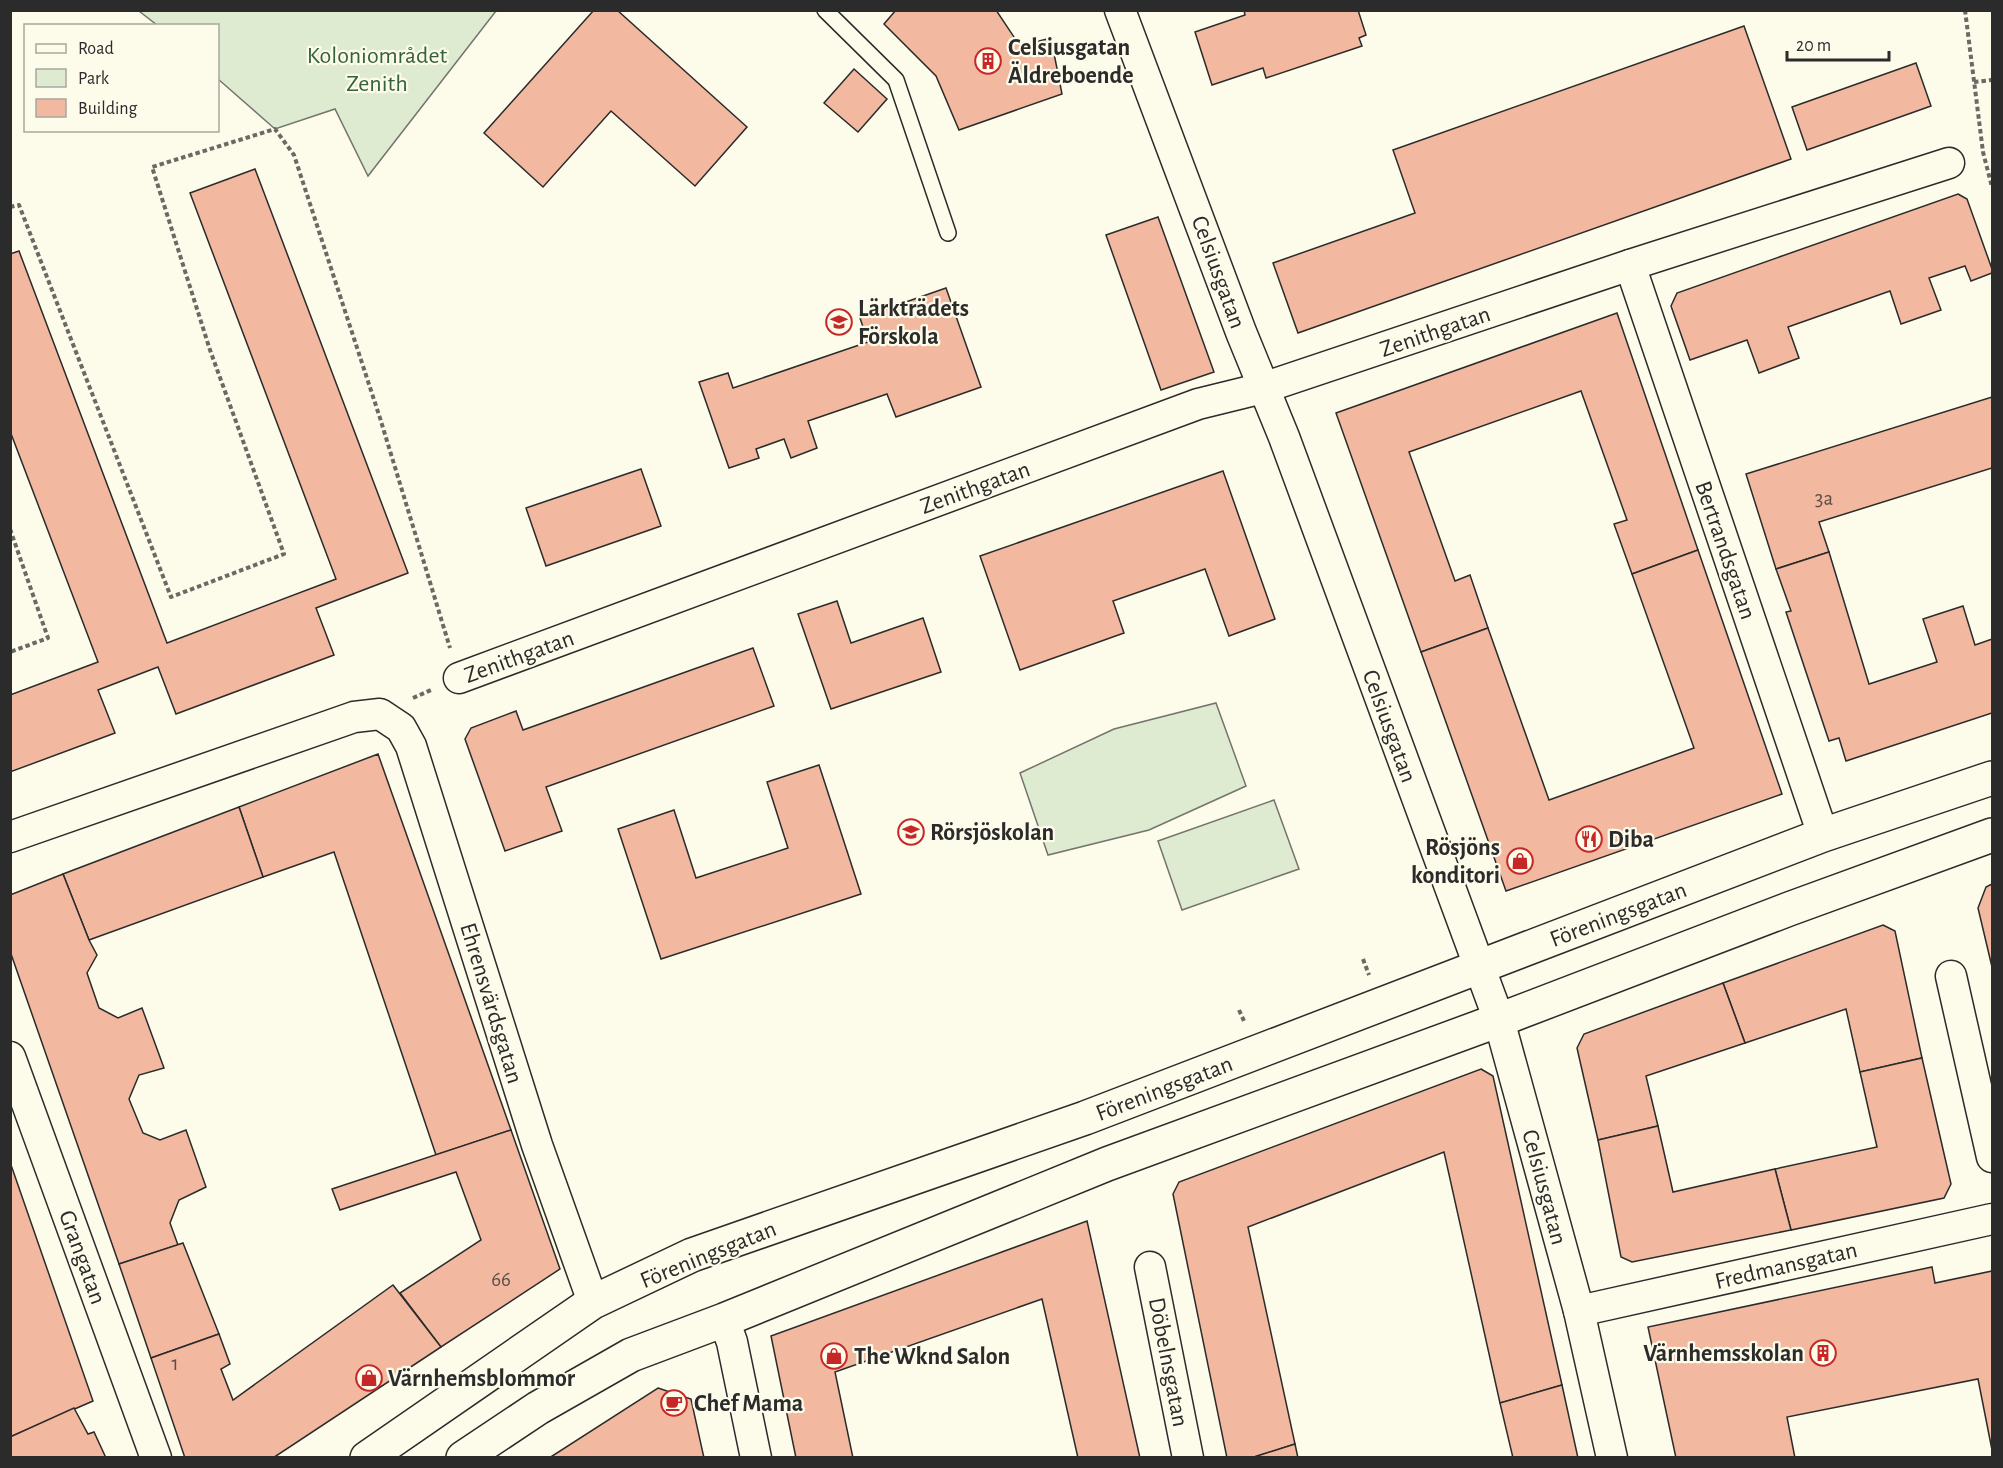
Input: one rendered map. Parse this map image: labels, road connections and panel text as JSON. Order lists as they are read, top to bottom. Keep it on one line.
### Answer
{"streets":{"street":["Celsiusgatan","Zenithgatan","Bertrandsgatan","Föreningsgatan","Ehrensvärdsgatan","Grangatan","Fredmansgatan","Döbelnsgatan"]},"crossings":[["Celsiusgatan","Zenithgatan"],["Celsiusgatan","Föreningsgatan"],["Celsiusgatan","Fredmansgatan"],["Zenithgatan","Bertrandsgatan"],["Zenithgatan","Ehrensvärdsgatan"],["Bertrandsgatan","Föreningsgatan"],["Föreningsgatan","Ehrensvärdsgatan"]],"parks":["Koloniområdet Zenith"],"places":{"building":["Celsiusgatan Äldreboende","Värnhemsskolan"],"school or university":["Lärkträdets Förskola","Rörsjöskolan"],"restaurant":["Diba"],"shop":["Rösjöns konditori","The Wknd Salon","Värnhemsblommor"],"cafe":["Chef Mama"]},"house_numbers":["3a","66","1"],"legend":["Road","Park","Building"],"scale_bar":"20 m"}
